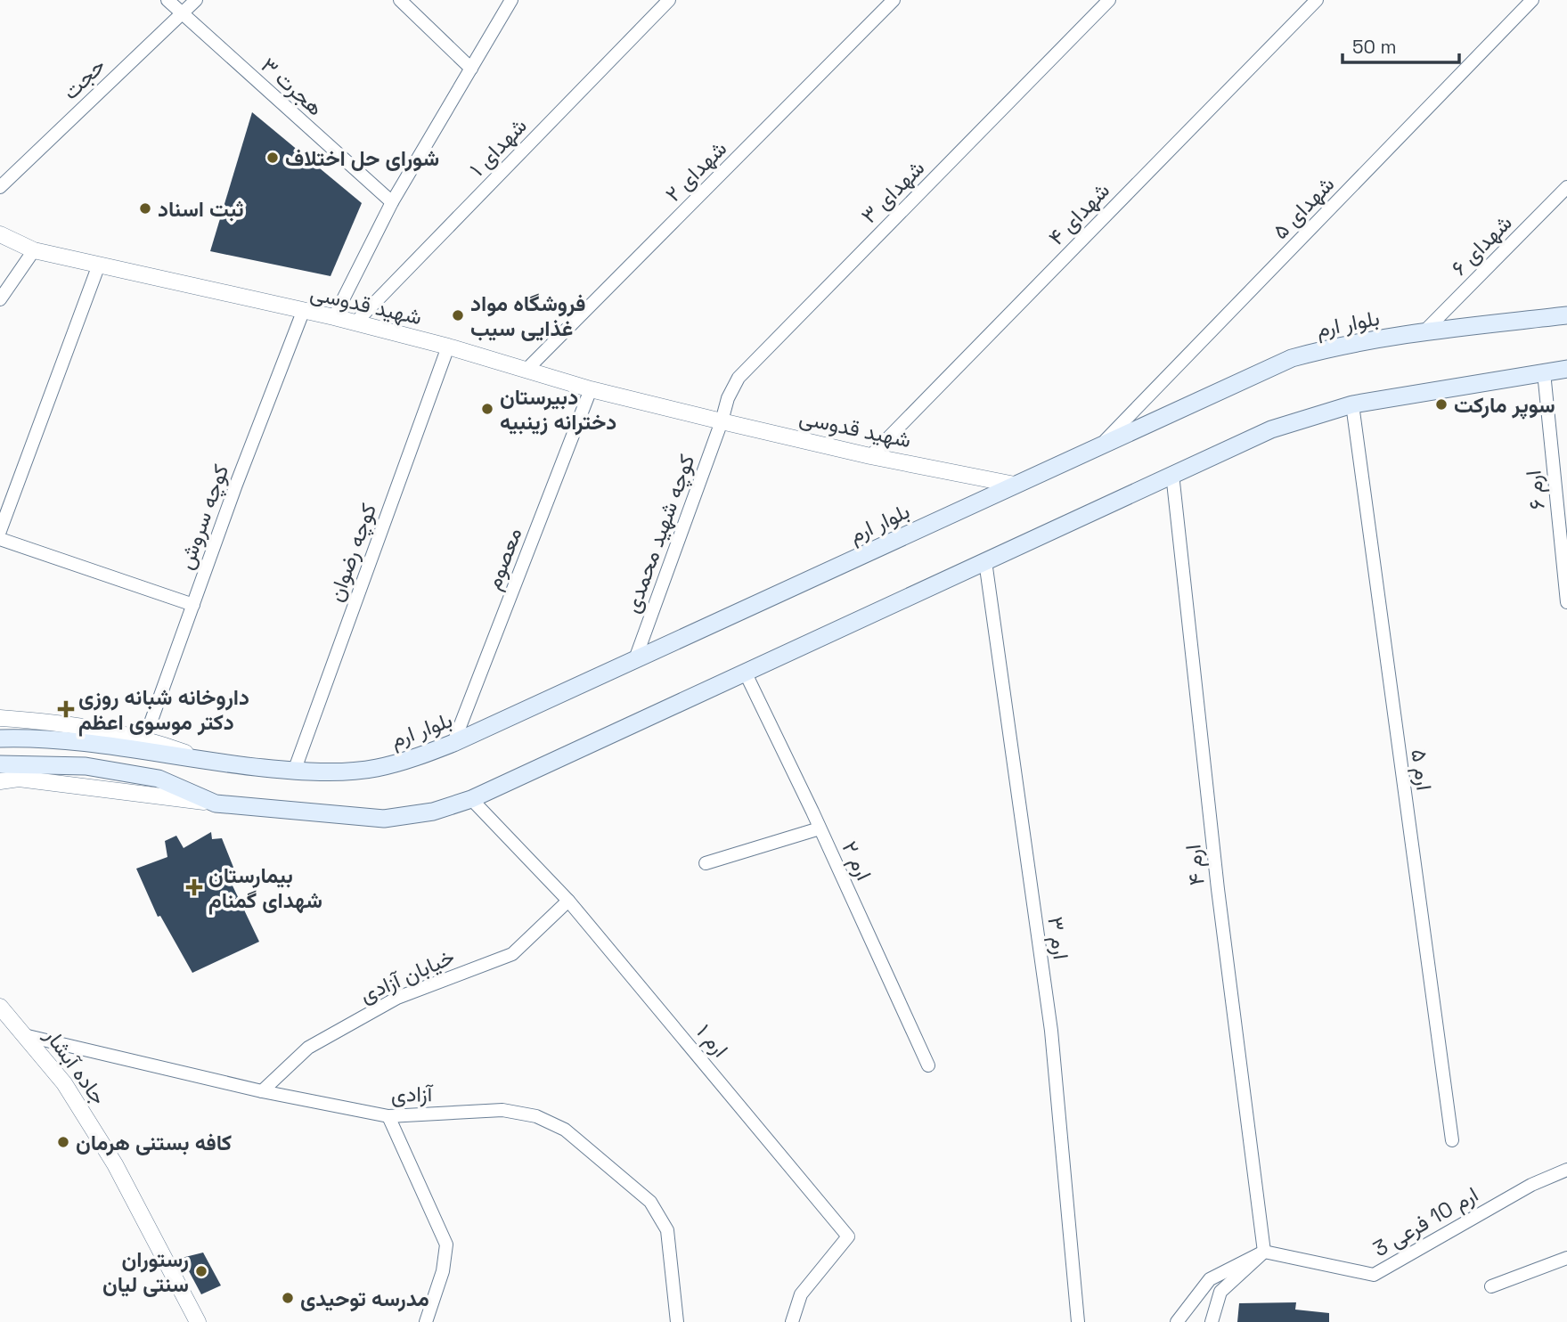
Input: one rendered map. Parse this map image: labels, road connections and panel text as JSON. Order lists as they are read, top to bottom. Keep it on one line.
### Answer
{"streets":{"main road":["بلوار ارم"],"street":["حجت","هجرت ۳","شهدای ۱","شهدای ۲","شهدای ۳","شهدای ۵","شهدای ۴","شهدای ۶","شهید قدوسی","ارم ۶","کوچه سروش","کوچه شهید محمدی","کوچه رضوان","معصوم","ارم ۵","ارم ۲","ارم ۴","ارم ۳","خیابان آزادی","ارم ۱","جاده آبشار","آزادی","ارم 10 فرعی 3"]},"crossings":[["حجت","هجرت ۳"],["شهدای ۱","شهید قدوسی"],["شهدای ۲","شهید قدوسی"],["شهدای ۳","شهید قدوسی"],["شهدای ۳","کوچه شهید محمدی"],["شهدای ۵","بلوار ارم"],["شهدای ۴","شهید قدوسی"],["شهدای ۶","بلوار ارم"],["شهید قدوسی","بلوار ارم"],["شهید قدوسی","کوچه سروش"],["شهید قدوسی","کوچه شهید محمدی"],["شهید قدوسی","کوچه رضوان"],["شهید قدوسی","معصوم"],["بلوار ارم","کوچه شهید محمدی"],["بلوار ارم","کوچه رضوان"],["بلوار ارم","معصوم"],["ارم ۴","ارم 10 فرعی 3"],["خیابان آزادی","ارم ۱"],["خیابان آزادی","آزادی"],["جاده آبشار","آزادی"]],"places":{"other":["شورای حل اختلاف","ثبت اسناد","فروشگاه مواد غذایی سیب","سوپر مارکت","دبیرستان دخترانه زینبیه","کافه بستنی هرمان","رستوران سنتی لیان","مدرسه توحیدی"],"health":["داروخانه شبانه روزی دکتر موسوی اعظم","بیمارستان شهدای گمنام"]},"scale_bar":"50 m"}
